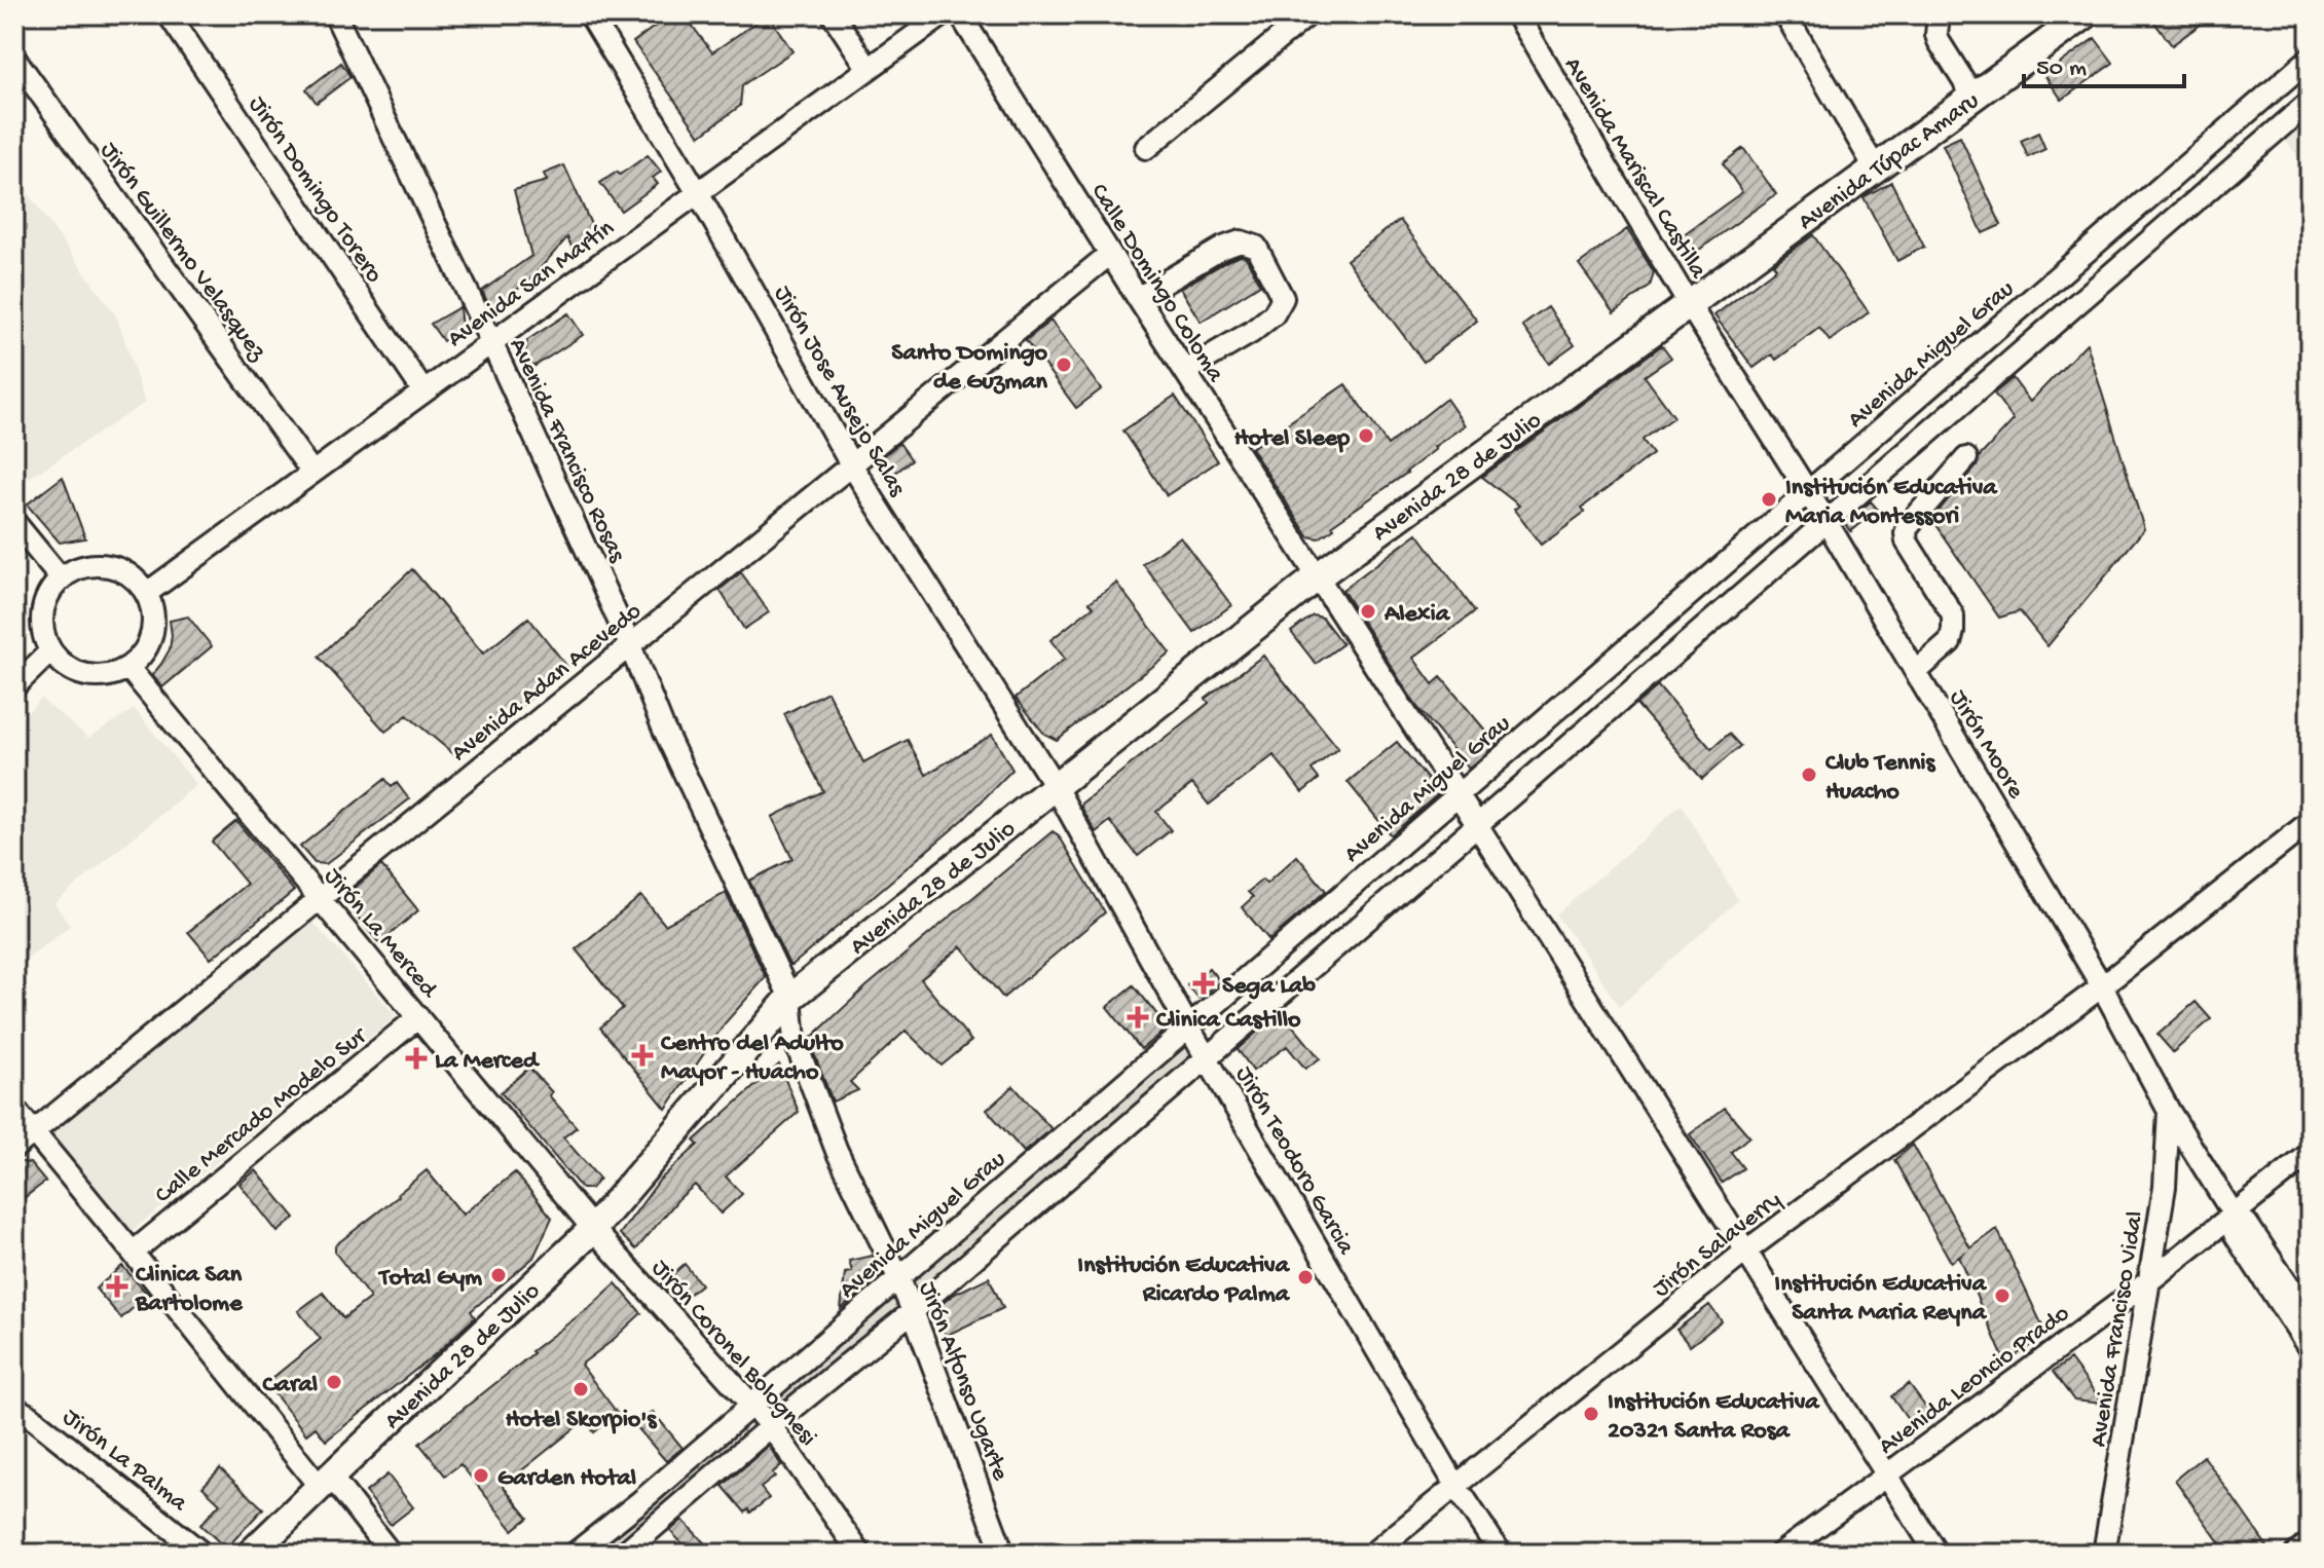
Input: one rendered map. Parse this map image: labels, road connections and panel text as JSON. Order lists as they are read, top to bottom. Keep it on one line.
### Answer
{"streets":{"main road":["Avenida Túpac Amaru","Avenida 28 de Julio"],"street":["Avenida Mariscal Castilla","Jirón Domingo Torero","Jirón Guillermo Velasquez","Avenida San Martín","Calle Domingo Coloma","Avenida Miguel Grau","Jirón Jose Ausejo Salas","Avenida Francisco Rosas","Avenida Adan Acevedo","Jirón Moore","Jirón La Merced","Calle Mercado Modelo Sur","Jirón Teodoro Garcia","Jirón Salaverry","Avenida Francisco Vidal","Jirón Coronel Bolognesi","Avenida Leoncio Prado","Jirón Alfonso Ugarte","Jirón La Palma"]},"crossings":[["Avenida Túpac Amaru","Avenida Mariscal Castilla"],["Avenida Túpac Amaru","Avenida 28 de Julio"],["Avenida Túpac Amaru","Jirón Moore"],["Avenida Mariscal Castilla","Avenida 28 de Julio"],["Avenida Mariscal Castilla","Jirón Moore"],["Jirón Domingo Torero","Avenida San Martín"],["Jirón Guillermo Velasquez","Avenida San Martín"],["Avenida San Martín","Jirón Jose Ausejo Salas"],["Avenida San Martín","Avenida Francisco Rosas"],["Avenida San Martín","Jirón La Merced"],["Calle Domingo Coloma","Avenida Miguel Grau"],["Calle Domingo Coloma","Avenida 28 de Julio"],["Calle Domingo Coloma","Avenida Adan Acevedo"],["Calle Domingo Coloma","Jirón Salaverry"],["Calle Domingo Coloma","Avenida Leoncio Prado"],["Avenida Miguel Grau","Jirón Moore"],["Avenida Miguel Grau","Jirón Teodoro Garcia"],["Avenida Miguel Grau","Jirón Coronel Bolognesi"],["Avenida Miguel Grau","Jirón Alfonso Ugarte"],["Jirón Jose Ausejo Salas","Avenida 28 de Julio"],["Jirón Jose Ausejo Salas","Avenida Adan Acevedo"],["Jirón Jose Ausejo Salas","Jirón Teodoro Garcia"],["Avenida Francisco Rosas","Avenida 28 de Julio"],["Avenida Francisco Rosas","Avenida Adan Acevedo"],["Avenida Francisco Rosas","Jirón Alfonso Ugarte"],["Avenida 28 de Julio","Jirón Moore"],["Avenida 28 de Julio","Jirón La Merced"],["Avenida 28 de Julio","Jirón Teodoro Garcia"],["Avenida 28 de Julio","Jirón Coronel Bolognesi"],["Avenida 28 de Julio","Jirón Alfonso Ugarte"],["Avenida Adan Acevedo","Jirón La Merced"],["Jirón Moore","Jirón Salaverry"],["Jirón Moore","Avenida Francisco Vidal"],["Jirón Moore","Avenida Leoncio Prado"],["Jirón La Merced","Calle Mercado Modelo Sur"],["Jirón La Merced","Jirón Coronel Bolognesi"],["Jirón Teodoro Garcia","Jirón Salaverry"],["Avenida Francisco Vidal","Avenida Leoncio Prado"]],"places":{"other":["Santo Domingo de Guzman","Hotel Sleep","Institución Educativa Maria Montessori","Alexia","Club Tennis Huacho","Total Gym","Institución Educativa Ricardo Palma","Institución Educativa Santa Maria Reyna","Caral","Hotel Skorpio's","Institución Educativa 20321 Santa Rosa","Garden Hotal"],"health":["Sega Lab","Clinica Castillo","Centro del Adulto Mayor - Huacho","La Merced","Clinica San Bartolome"]},"scale_bar":"50 m"}
